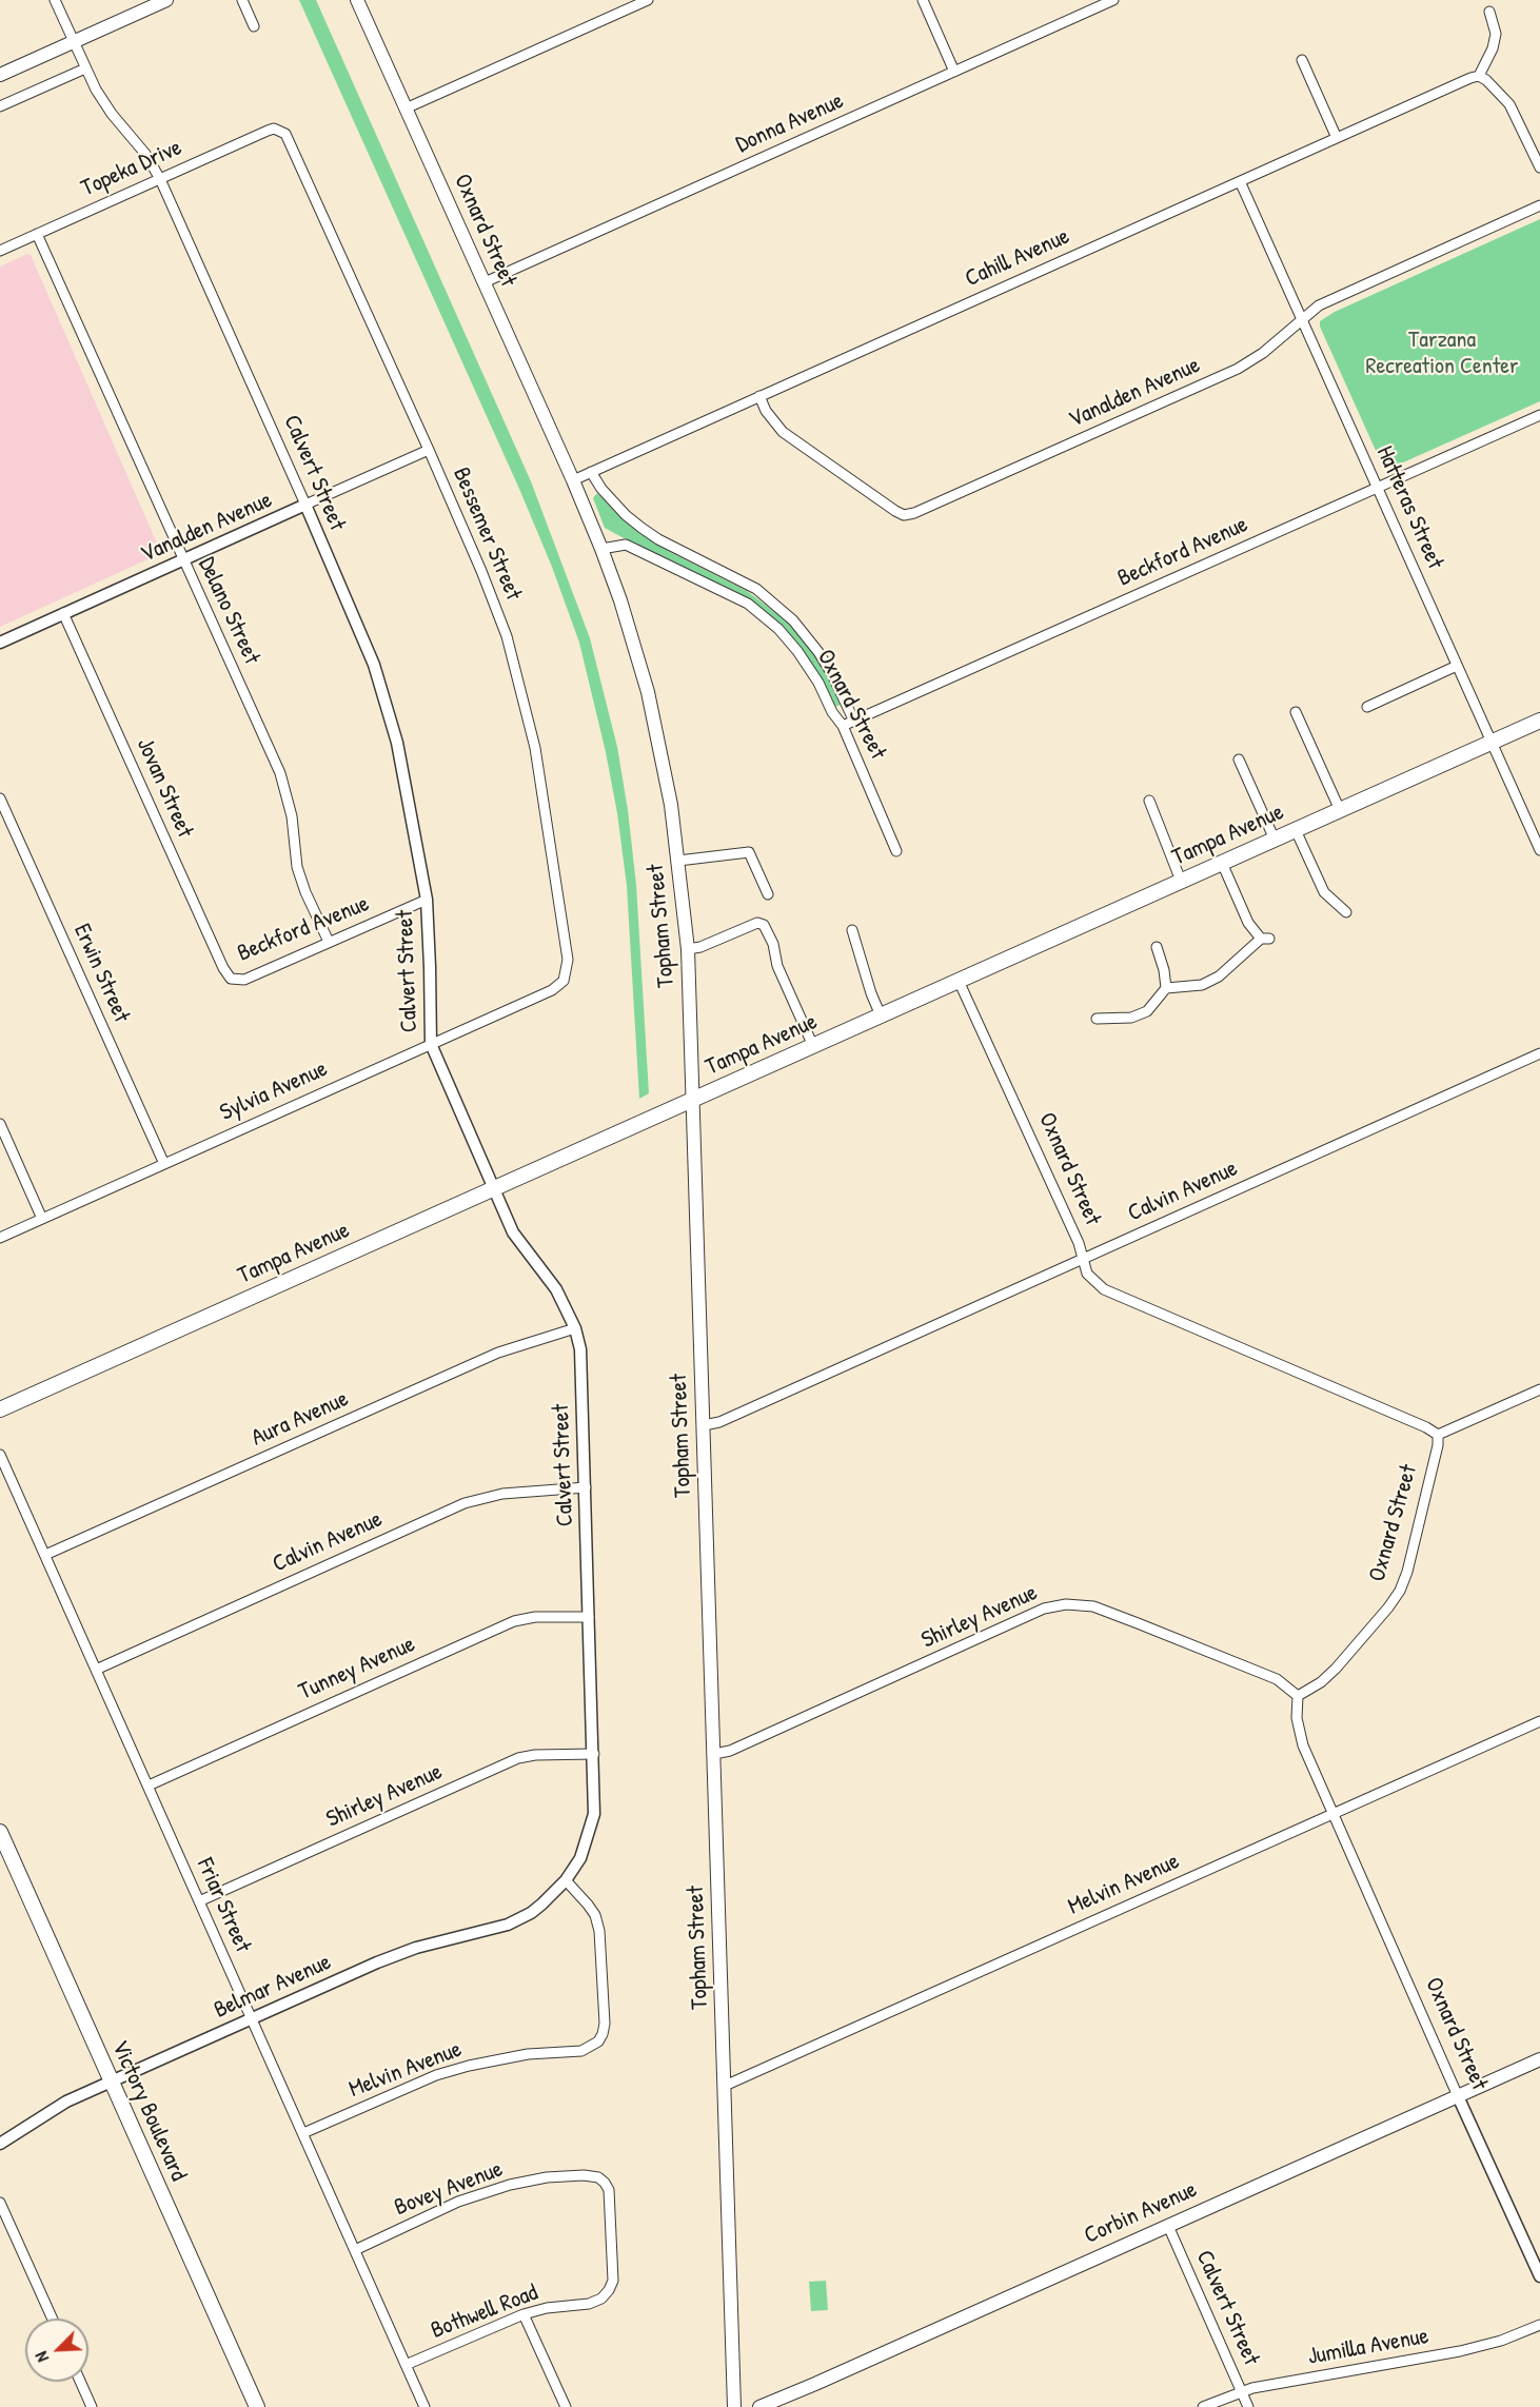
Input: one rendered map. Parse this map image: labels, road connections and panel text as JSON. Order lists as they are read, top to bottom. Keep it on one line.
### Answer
{"streets":{"main road":["Oxnard Street","Tampa Avenue","Topham Street","Victory Boulevard","Corbin Avenue"],"street":["Donna Avenue","Topeka Drive","Cahill Avenue","Vanalden Avenue","Calvert Street","Hatteras Street","Bessemer Street","Beckford Avenue","Delano Street","Jovan Street","Erwin Street","Sylvia Avenue","Calvin Avenue","Aura Avenue","Shirley Avenue","Tunney Avenue","Melvin Avenue","Friar Street","Belmar Avenue","Bovey Avenue","Bothwell Road","Jumilla Avenue"]},"crossings":[["Donna Avenue","Oxnard Street"],["Topeka Drive","Calvert Street"],["Topeka Drive","Bessemer Street"],["Topeka Drive","Delano Street"],["Oxnard Street","Cahill Avenue"],["Oxnard Street","Beckford Avenue"],["Oxnard Street","Tampa Avenue"],["Oxnard Street","Topham Street"],["Oxnard Street","Calvin Avenue"],["Oxnard Street","Shirley Avenue"],["Oxnard Street","Melvin Avenue"],["Oxnard Street","Corbin Avenue"],["Cahill Avenue","Vanalden Avenue"],["Cahill Avenue","Hatteras Street"],["Cahill Avenue","Topham Street"],["Vanalden Avenue","Calvert Street"],["Vanalden Avenue","Hatteras Street"],["Vanalden Avenue","Bessemer Street"],["Vanalden Avenue","Delano Street"],["Vanalden Avenue","Jovan Street"],["Calvert Street","Beckford Avenue"],["Calvert Street","Tampa Avenue"],["Calvert Street","Sylvia Avenue"],["Calvert Street","Calvin Avenue"],["Calvert Street","Aura Avenue"],["Calvert Street","Shirley Avenue"],["Calvert Street","Tunney Avenue"],["Calvert Street","Melvin Avenue"],["Calvert Street","Belmar Avenue"],["Calvert Street","Corbin Avenue"],["Calvert Street","Jumilla Avenue"],["Hatteras Street","Beckford Avenue"],["Hatteras Street","Tampa Avenue"],["Bessemer Street","Sylvia Avenue"],["Beckford Avenue","Delano Street"],["Beckford Avenue","Jovan Street"],["Tampa Avenue","Topham Street"],["Topham Street","Calvin Avenue"],["Topham Street","Shirley Avenue"],["Topham Street","Melvin Avenue"],["Erwin Street","Sylvia Avenue"],["Calvin Avenue","Friar Street"],["Aura Avenue","Friar Street"],["Shirley Avenue","Friar Street"],["Tunney Avenue","Friar Street"],["Melvin Avenue","Friar Street"],["Melvin Avenue","Belmar Avenue"],["Friar Street","Belmar Avenue"],["Friar Street","Bovey Avenue"],["Friar Street","Bothwell Road"],["Belmar Avenue","Victory Boulevard"],["Bovey Avenue","Bothwell Road"]],"parks":["Tarzana Recreation Center"],"north":"bottom left"}
